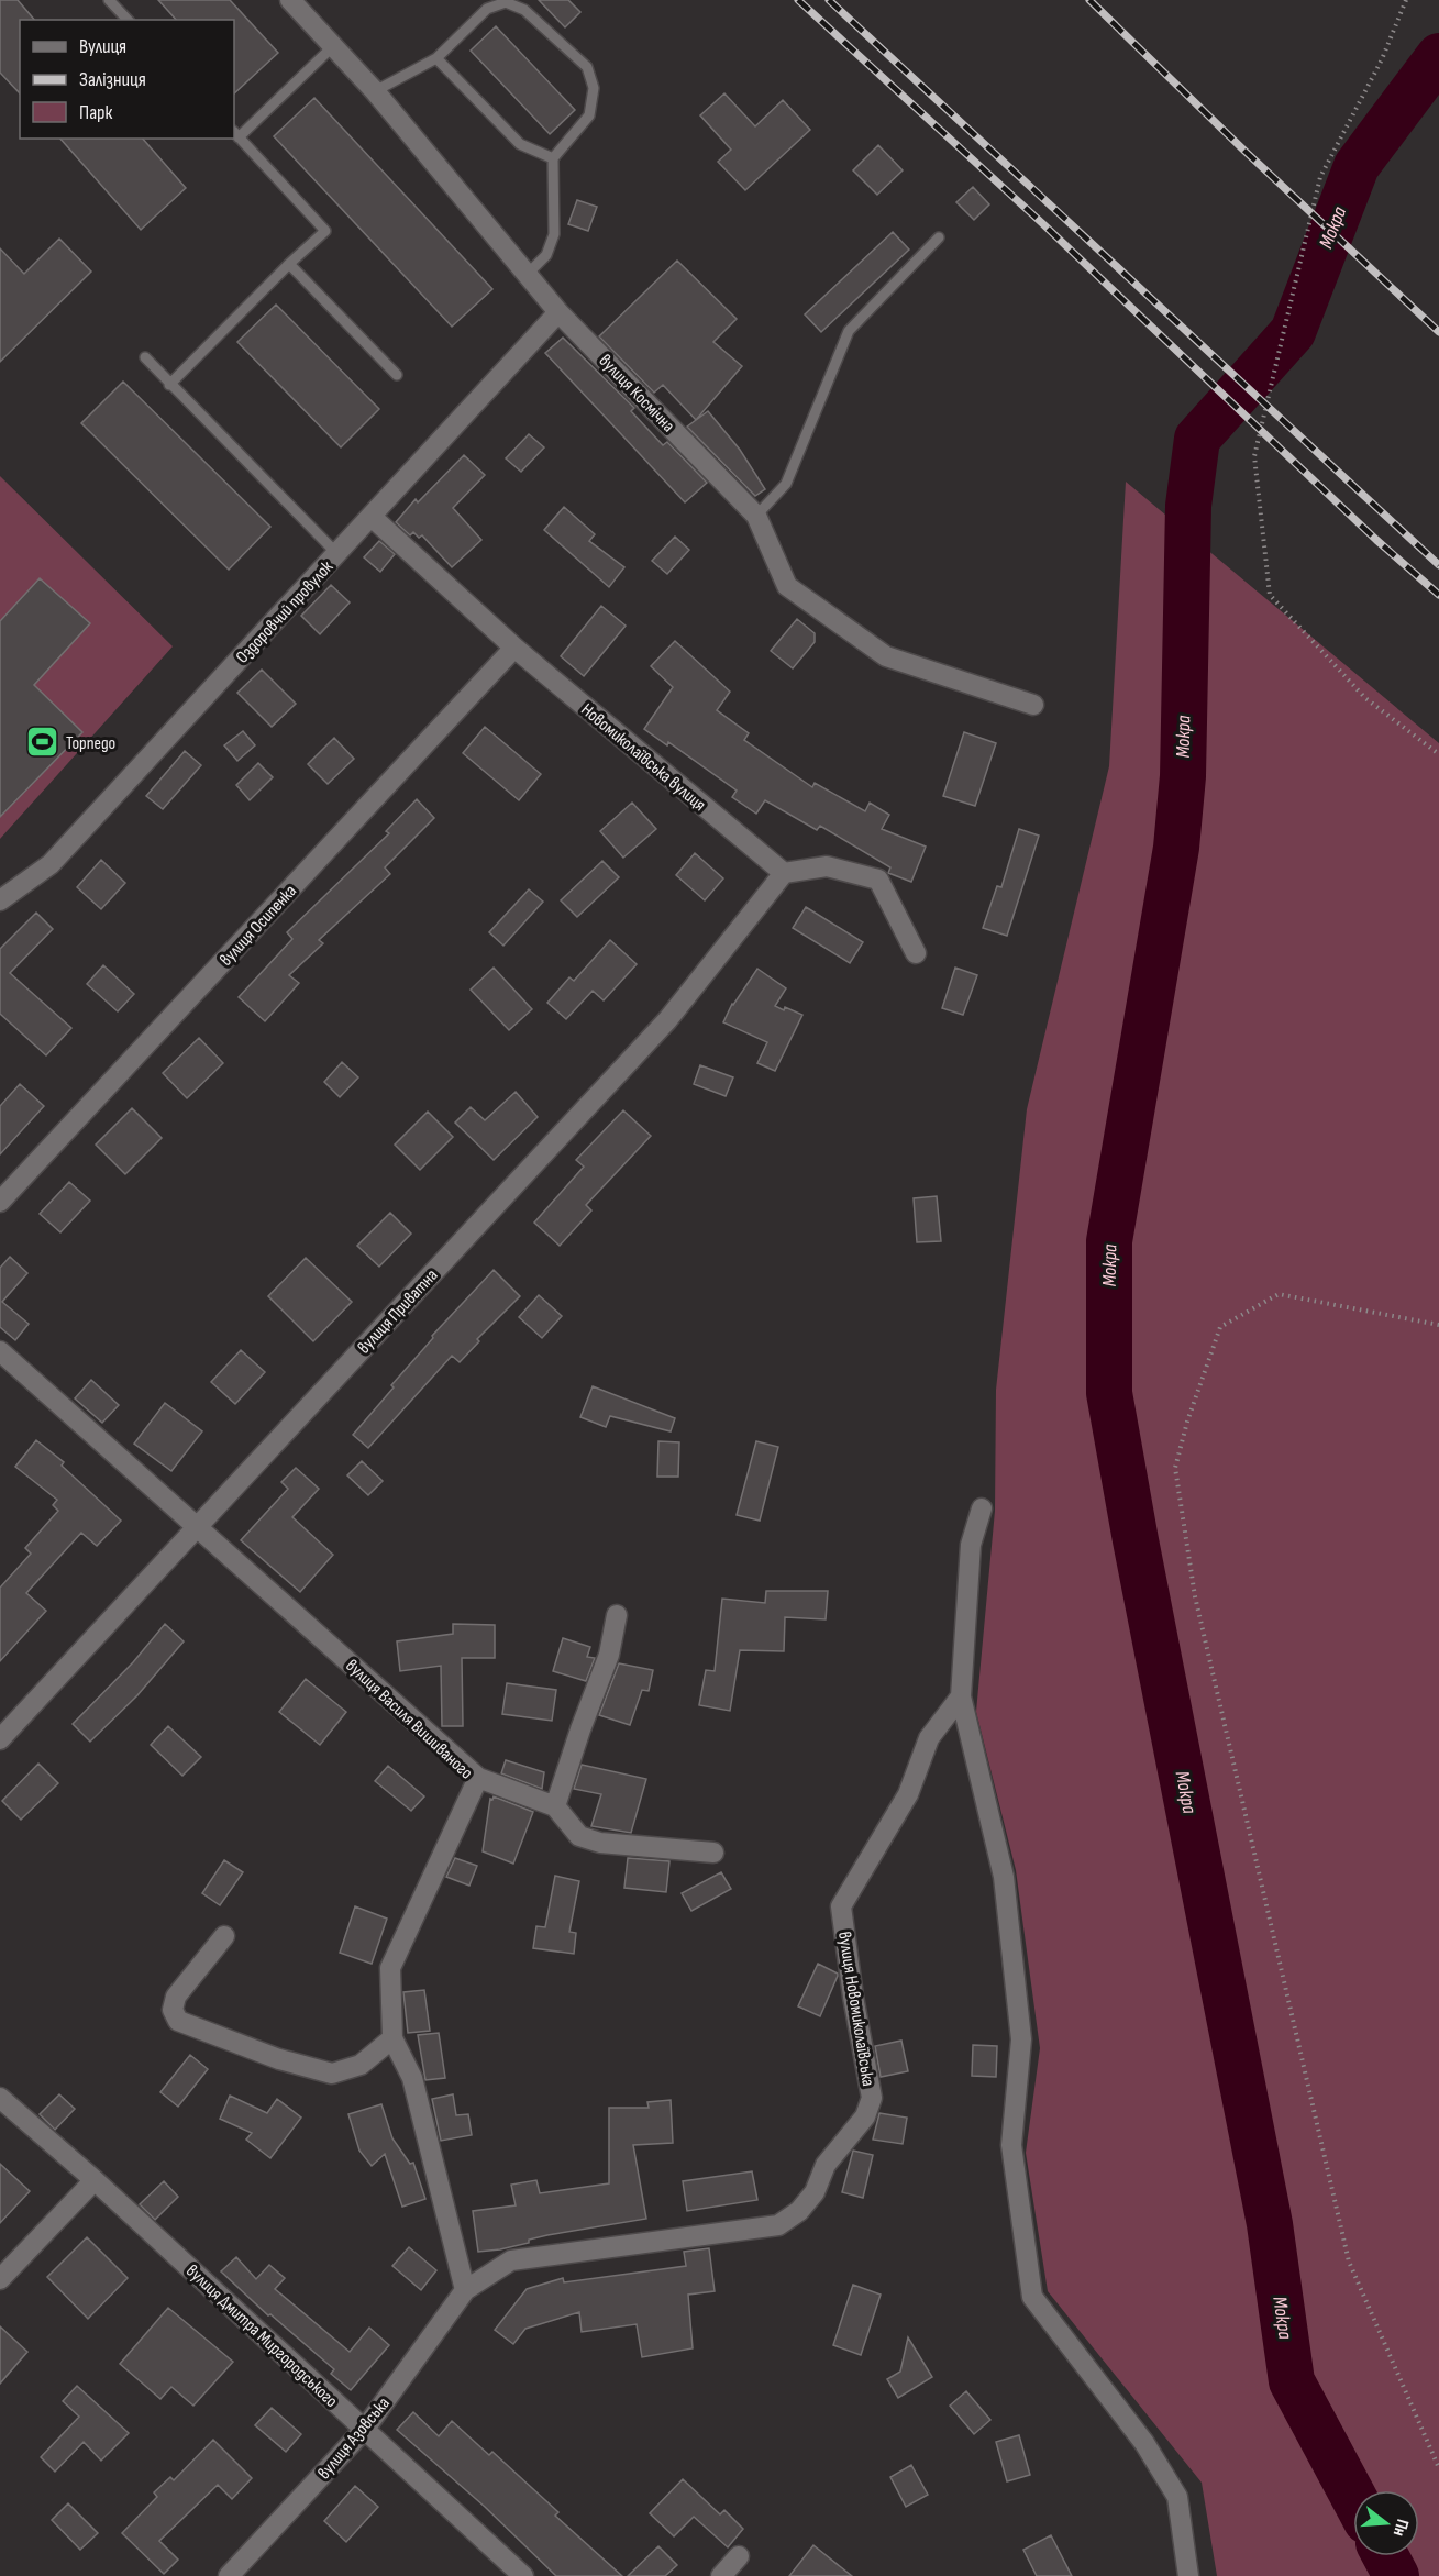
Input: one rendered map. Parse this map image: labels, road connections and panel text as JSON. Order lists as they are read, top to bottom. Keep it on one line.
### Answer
{"streets":{"street":["вулиця Космічна","Оздоровчий провулок","Новомиколаївська вулиця","вулиця Осипенка","вулиця Приватна","вулиця Василя Вишиваного","вулиця Новомиколаївська","вулиця Дмитра Миргородського","вулиця Азовська"]},"crossings":[["вулиця Космічна","Оздоровчий провулок"],["Оздоровчий провулок","Новомиколаївська вулиця"],["Новомиколаївська вулиця","вулиця Осипенка"],["Новомиколаївська вулиця","вулиця Приватна"],["вулиця Приватна","вулиця Василя Вишиваного"],["вулиця Василя Вишиваного","вулиця Новомиколаївська"],["вулиця Василя Вишиваного","вулиця Азовська"],["вулиця Новомиколаївська","вулиця Азовська"],["вулиця Дмитра Миргородського","вулиця Азовська"]],"water":["Мокра"],"places":{"sports":["Торпедо"]},"legend":["Вулиця","Залізниця","Парк"],"north":"right"}
